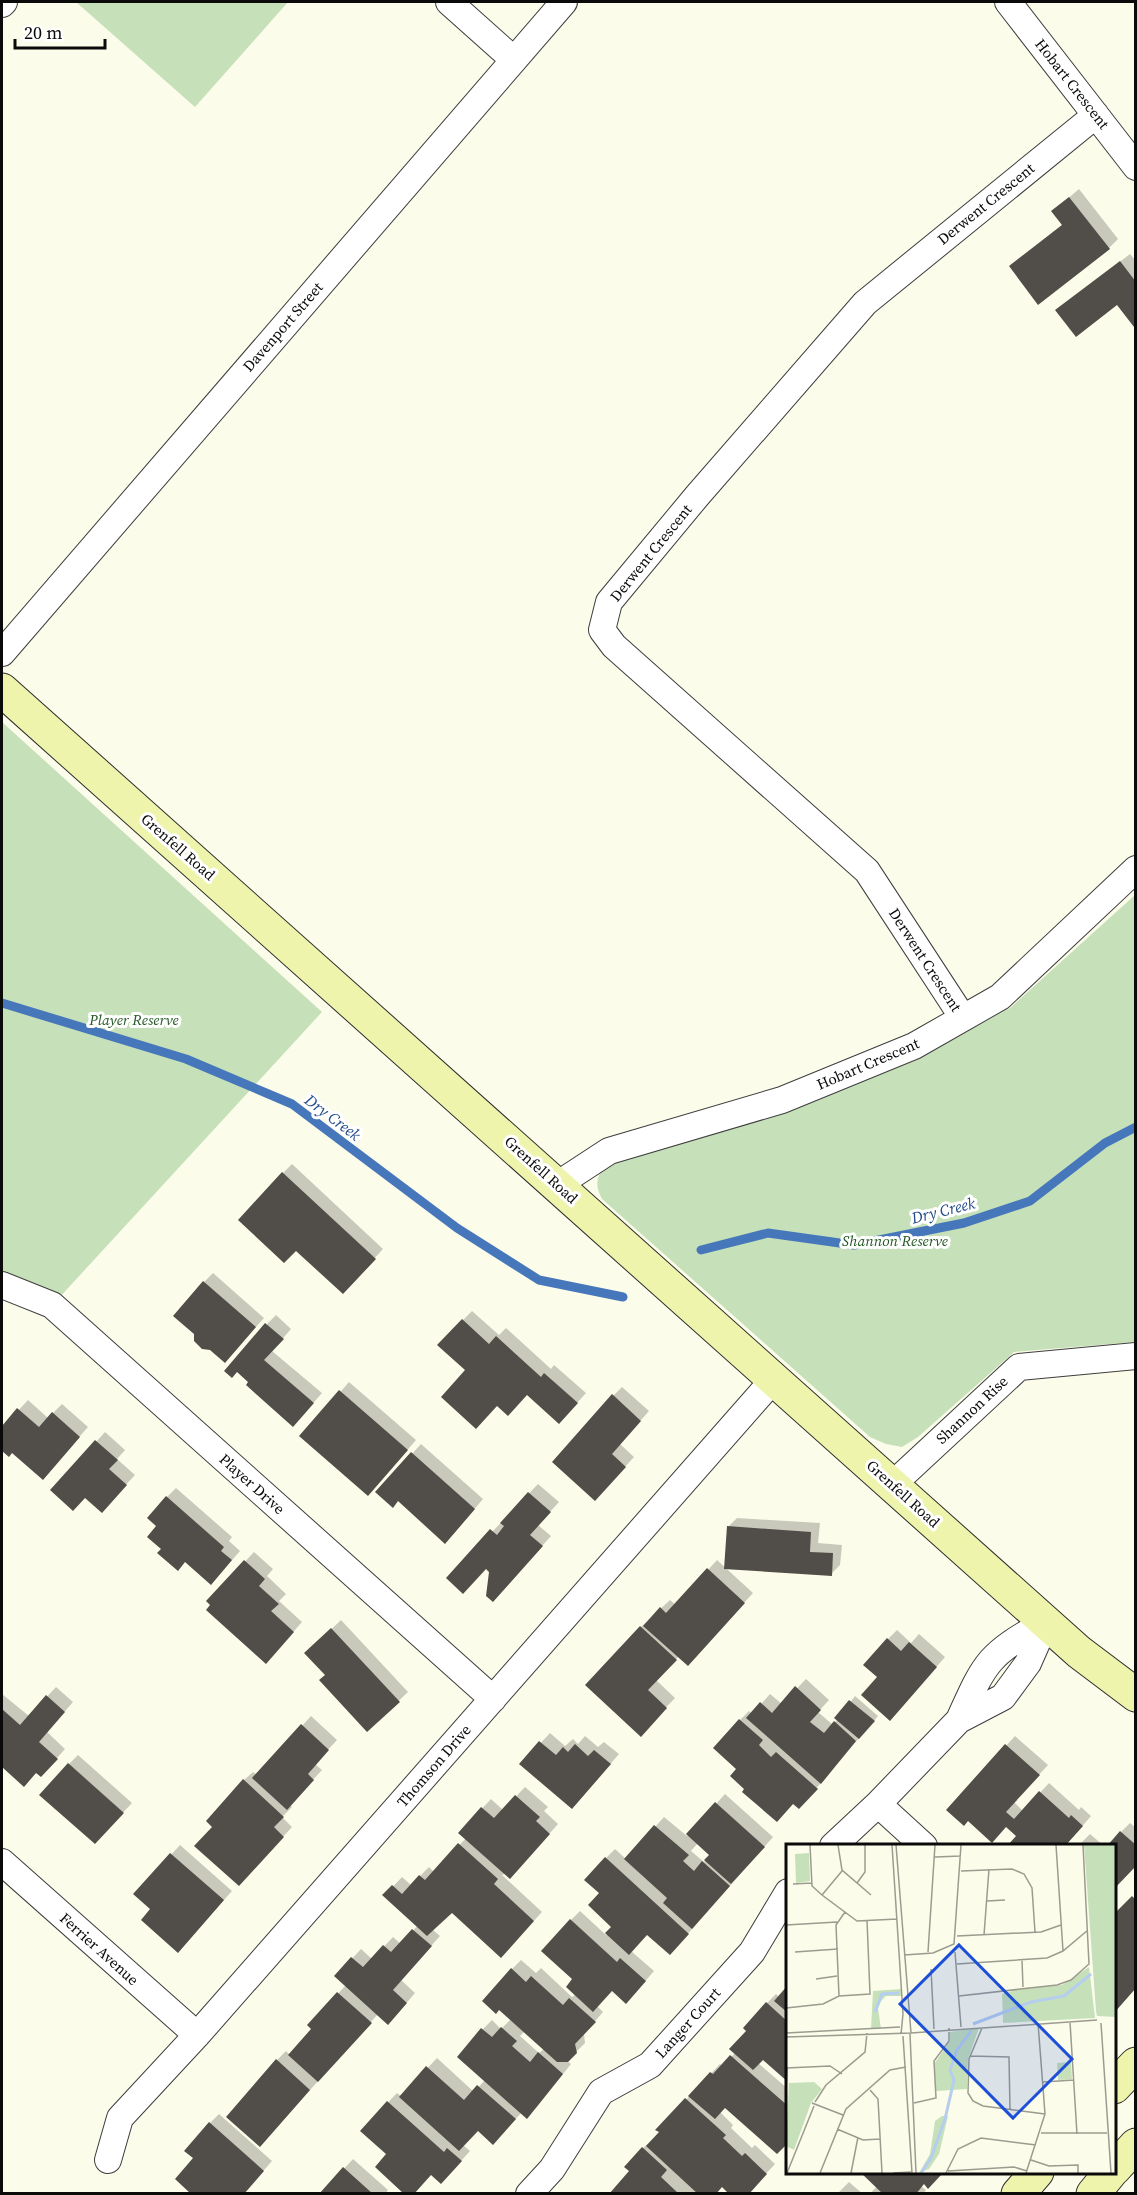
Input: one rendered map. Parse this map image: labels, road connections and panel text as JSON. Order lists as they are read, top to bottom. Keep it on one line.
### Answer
{"streets":{"main road":["Grenfell Road"],"street":["Hobart Crescent","Derwent Crescent","Davenport Street","Shannon Rise","Player Drive","Thomson Drive","Ferrier Avenue","Langer Court"]},"crossings":[["Hobart Crescent","Derwent Crescent"],["Hobart Crescent","Grenfell Road"],["Grenfell Road","Shannon Rise"],["Grenfell Road","Thomson Drive"],["Player Drive","Thomson Drive"],["Thomson Drive","Ferrier Avenue"]],"water":["Dry Creek"],"parks":["Player Reserve","Shannon Reserve"],"scale_bar":"20 m"}
